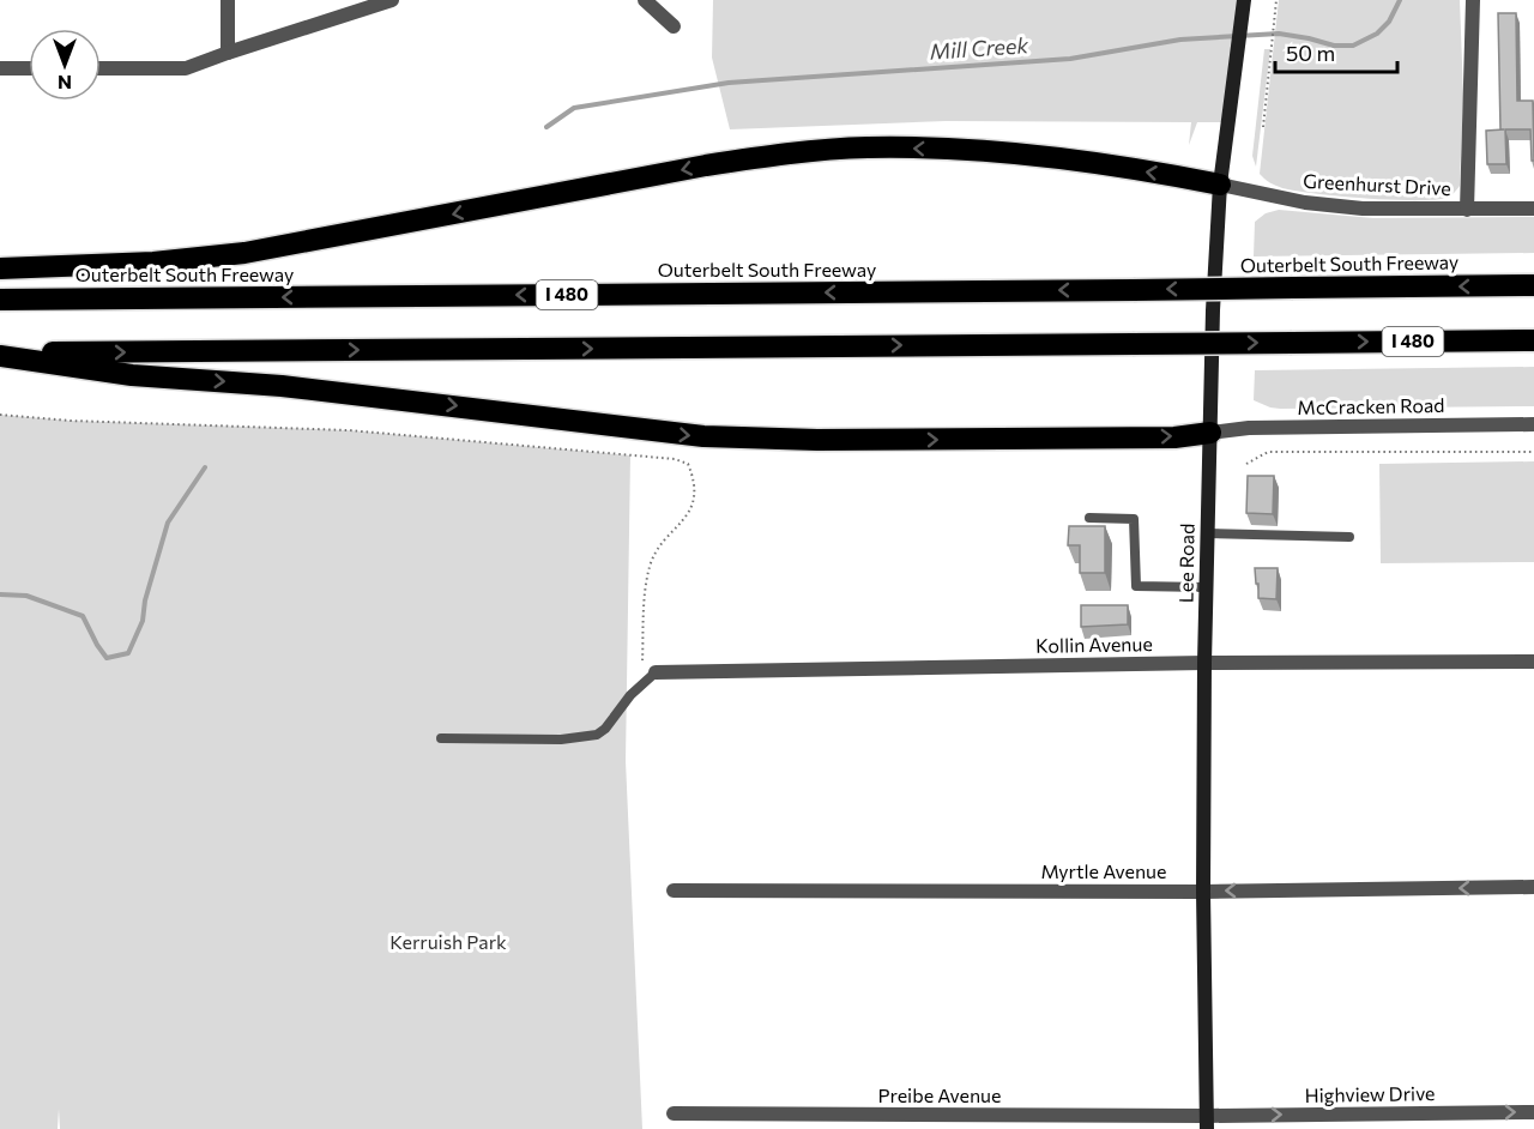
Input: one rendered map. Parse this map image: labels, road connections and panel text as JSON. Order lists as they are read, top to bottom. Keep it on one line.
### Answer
{"streets":{"highway":["Outerbelt South Freeway","I 480"],"main road":["Lee Road"],"street":["Greenhurst Drive","McCracken Road","Kollin Avenue","Myrtle Avenue","Highview Drive","Preibe Avenue"]},"crossings":[["Greenhurst Drive","Lee Road"],["McCracken Road","Lee Road"],["Lee Road","Kollin Avenue"],["Lee Road","Myrtle Avenue"],["Lee Road","Highview Drive"],["Lee Road","Preibe Avenue"],["Highview Drive","Preibe Avenue"]],"one_way":["Myrtle Avenue","Highview Drive"],"water":["Mill Creek"],"parks":["Kerruish Park"],"scale_bar":"50 m","north":"bottom"}
